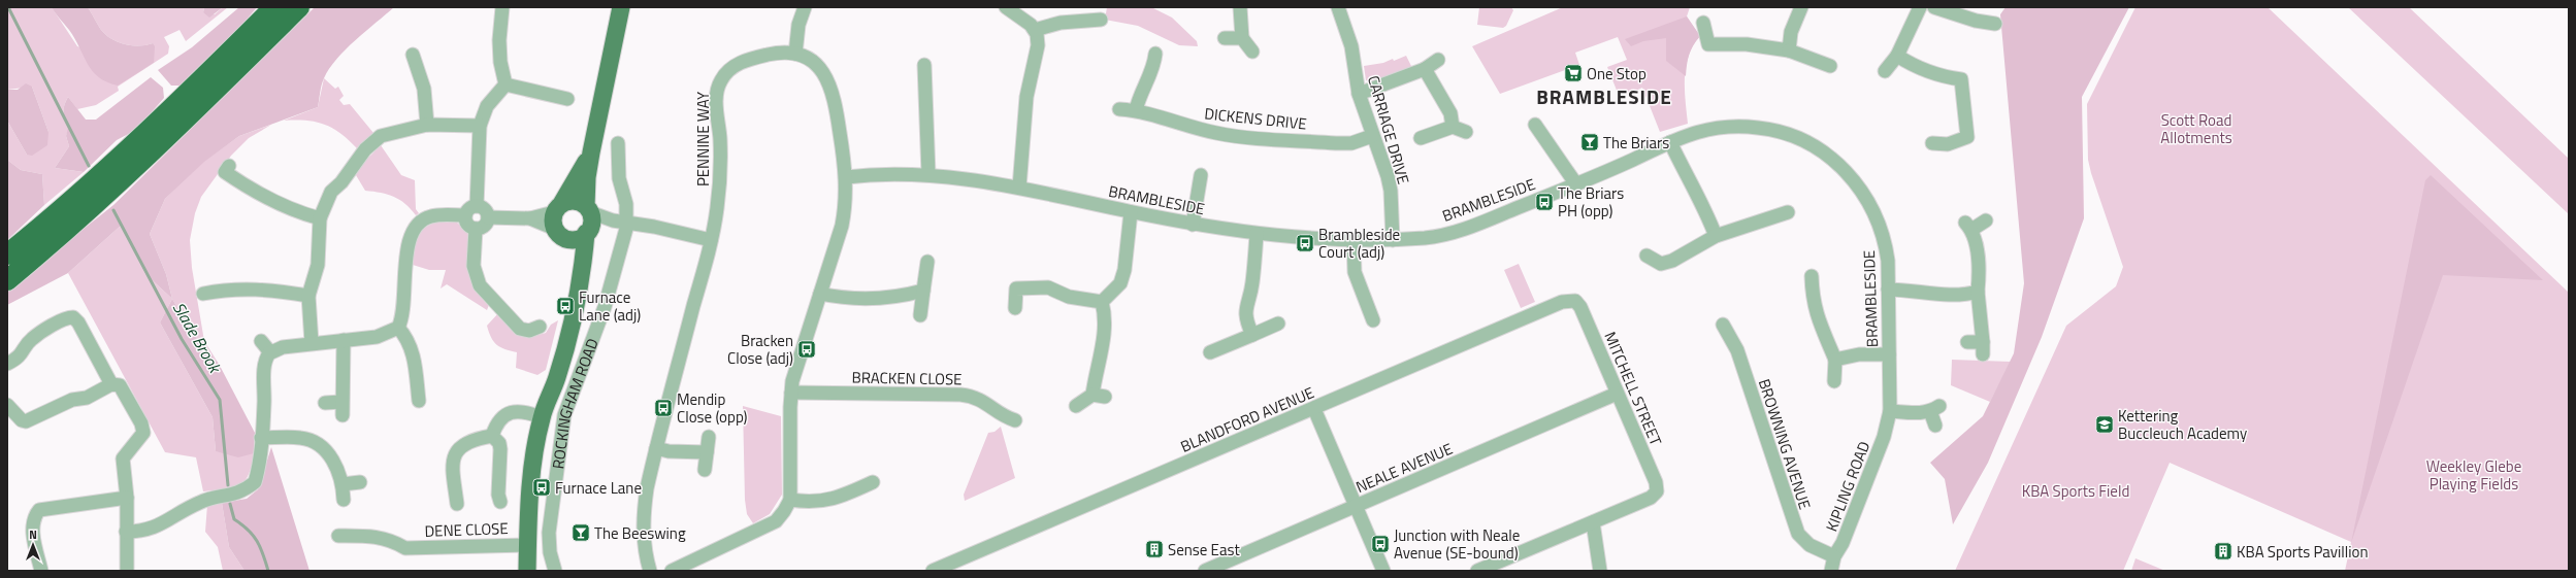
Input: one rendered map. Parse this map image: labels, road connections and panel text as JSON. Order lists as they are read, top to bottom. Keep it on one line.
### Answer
{"streets":{"main road":["ROCKINGHAM ROAD"],"street":["DICKENS DRIVE","CARRIAGE DRIVE","PENNINE WAY","BRAMBLESIDE","BRACKEN CLOSE","MITCHELL STREET","BLANDFORD AVENUE","BROWNING AVENUE","NEALE AVENUE","KIPLING ROAD","DENE CLOSE"]},"crossings":[["DICKENS DRIVE","CARRIAGE DRIVE"],["CARRIAGE DRIVE","BRAMBLESIDE"],["PENNINE WAY","BRAMBLESIDE"],["PENNINE WAY","BRACKEN CLOSE"],["BRAMBLESIDE","KIPLING ROAD"],["MITCHELL STREET","BLANDFORD AVENUE"],["MITCHELL STREET","NEALE AVENUE"],["ROCKINGHAM ROAD","DENE CLOSE"],["BROWNING AVENUE","KIPLING ROAD"]],"districts":["BRAMBLESIDE"],"water":["Slade Brook"],"parks":["Scott Road Allotments","Weekley Glebe Playing Fields","KBA Sports Field"],"places":{"supermarket":["One Stop"],"bar":["The Briars","The Beeswing"],"bus stop":["The Briars PH (opp)","Brambleside Court (adj)","Furnace Lane (adj)","Bracken Close (adj)","Mendip Close (opp)","Furnace Lane","Junction with Neale Avenue (SE-bound)"],"school or university":["Kettering Buccleuch Academy"],"building":["Sense East","KBA Sports Pavillion"]},"north":"top"}
